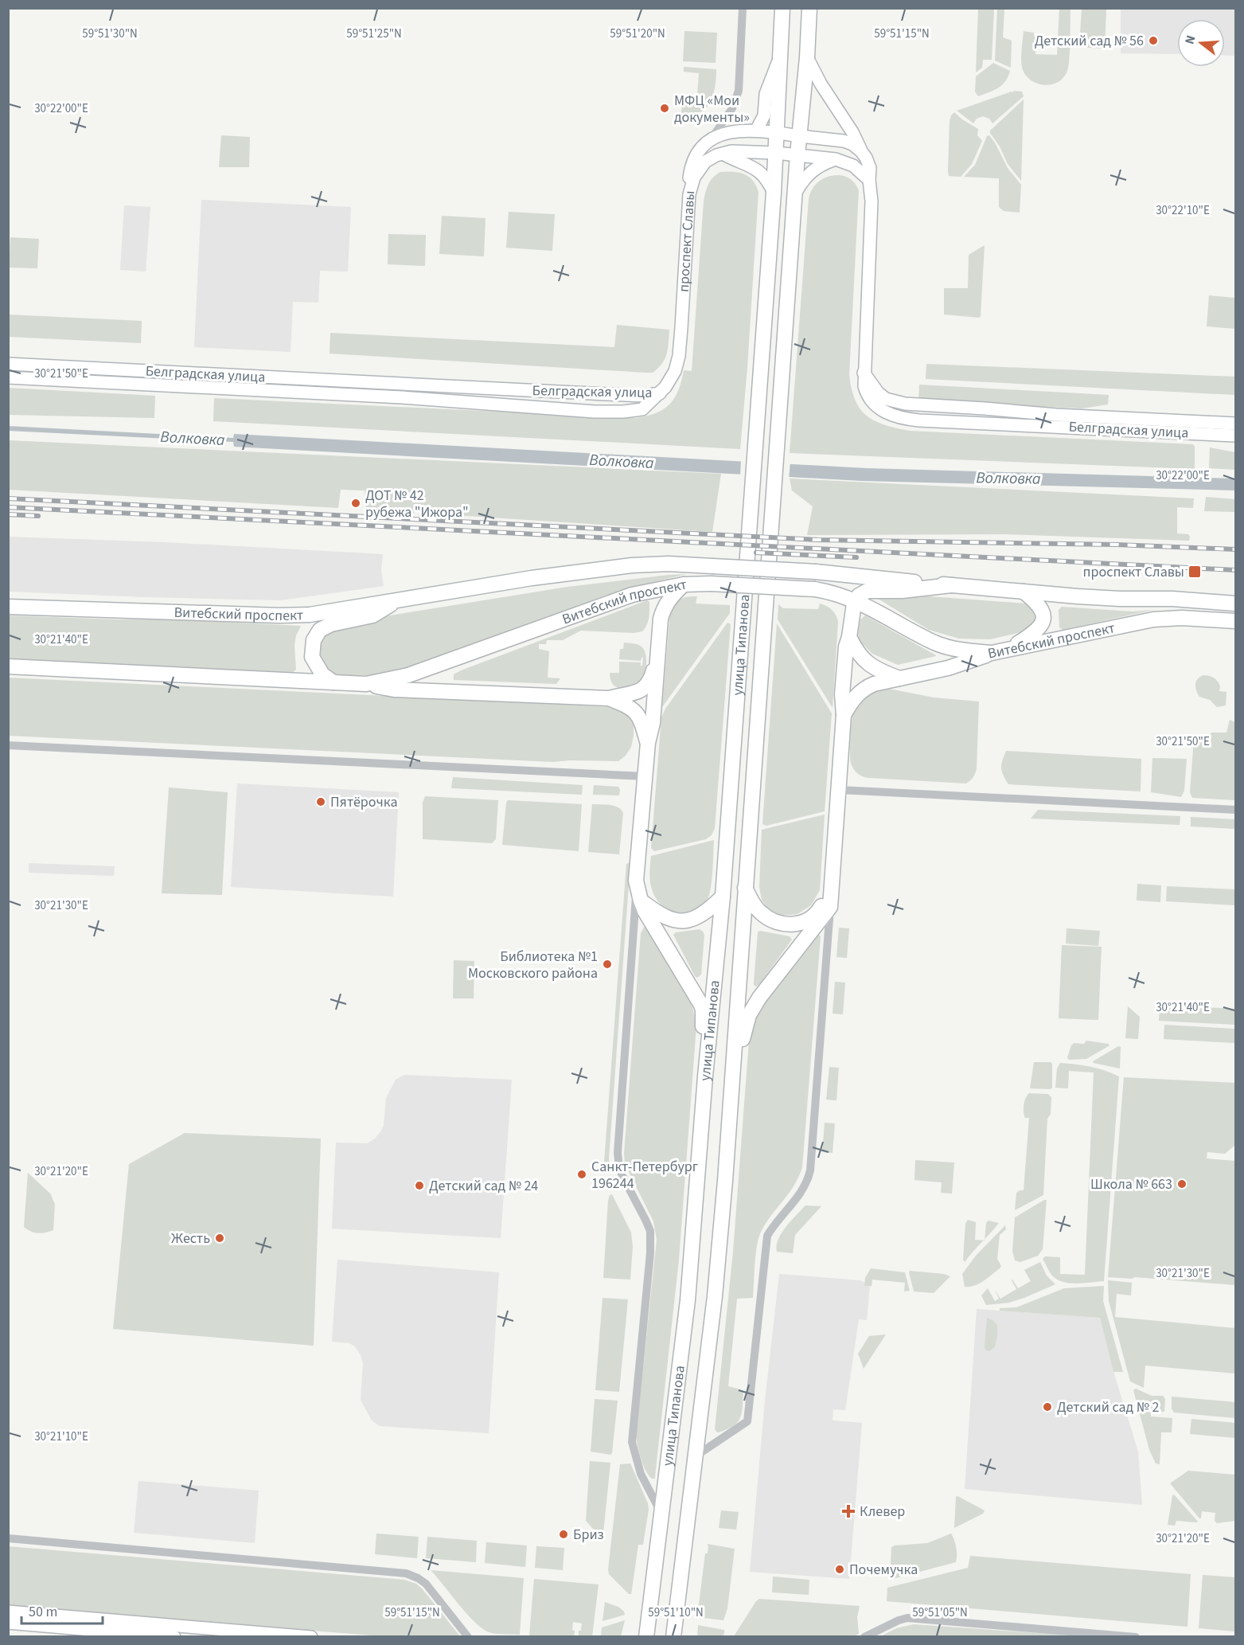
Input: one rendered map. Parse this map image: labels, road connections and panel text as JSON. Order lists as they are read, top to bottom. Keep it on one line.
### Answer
{"streets":{"main road":["Витебский проспект","улица Типанова"],"street":["проспект Славы","Белградская улица"]},"crossings":[["проспект Славы","Белградская улица"]],"water":["Волковка"],"places":{"other":["Детский сад № 56","МФЦ «Мои документы»","ДОТ № 42 рубежа \"Ижора\"","Пятёрочка","Библиотека №1 Московского района","Санкт-Петербург 196244","Школа № 663","Детский сад № 24","Жесть","Детский сад № 2","Бриз","Почемучка"],"transit":["проспект Славы"],"health":["Клевер"]},"scale_bar":"50 m","north":"left","coordinates":["59°51'30\"N","59°51'25\"N","59°51'20\"N","59°51'15\"N","30°22'00\"E","30°22'10\"E","30°21'50\"E","30°21'40\"E","30°21'30\"E","30°21'20\"E","30°21'10\"E","59°51'10\"N","59°51'05\"N"]}
